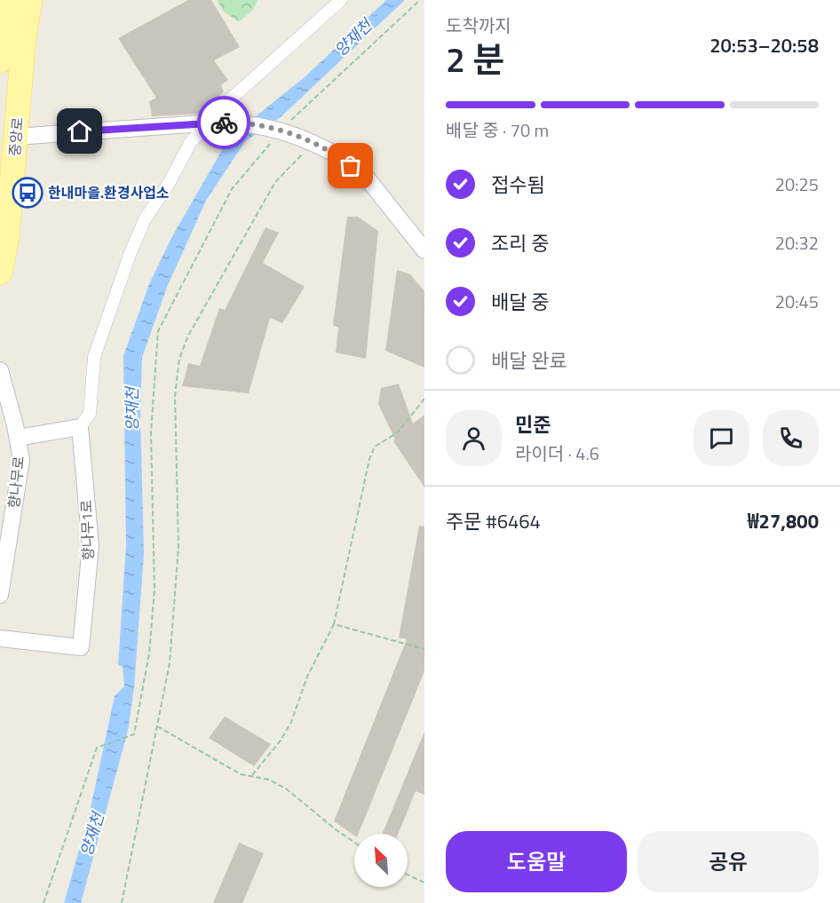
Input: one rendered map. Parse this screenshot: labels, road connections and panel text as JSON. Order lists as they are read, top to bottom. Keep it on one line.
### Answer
{"streets":{"main road":["중앙로"],"street":["향나무로","향나무1로"]},"water":["양재천"],"places":{"bus stop":["한내마을.환경사업소"]},"north":"top left","page":{"heading":["2 분","도착까지","20:53–20:58"],"panel":["민준","라이더 · 4.6","주문 #6464","₩27,800"],"bar":"배달 중 · 70 m","list":[["접수됨","20:25"],["조리 중","20:32"],["배달 중","20:45"],"배달 완료"],"buttons":["도움말","공유"]}}
